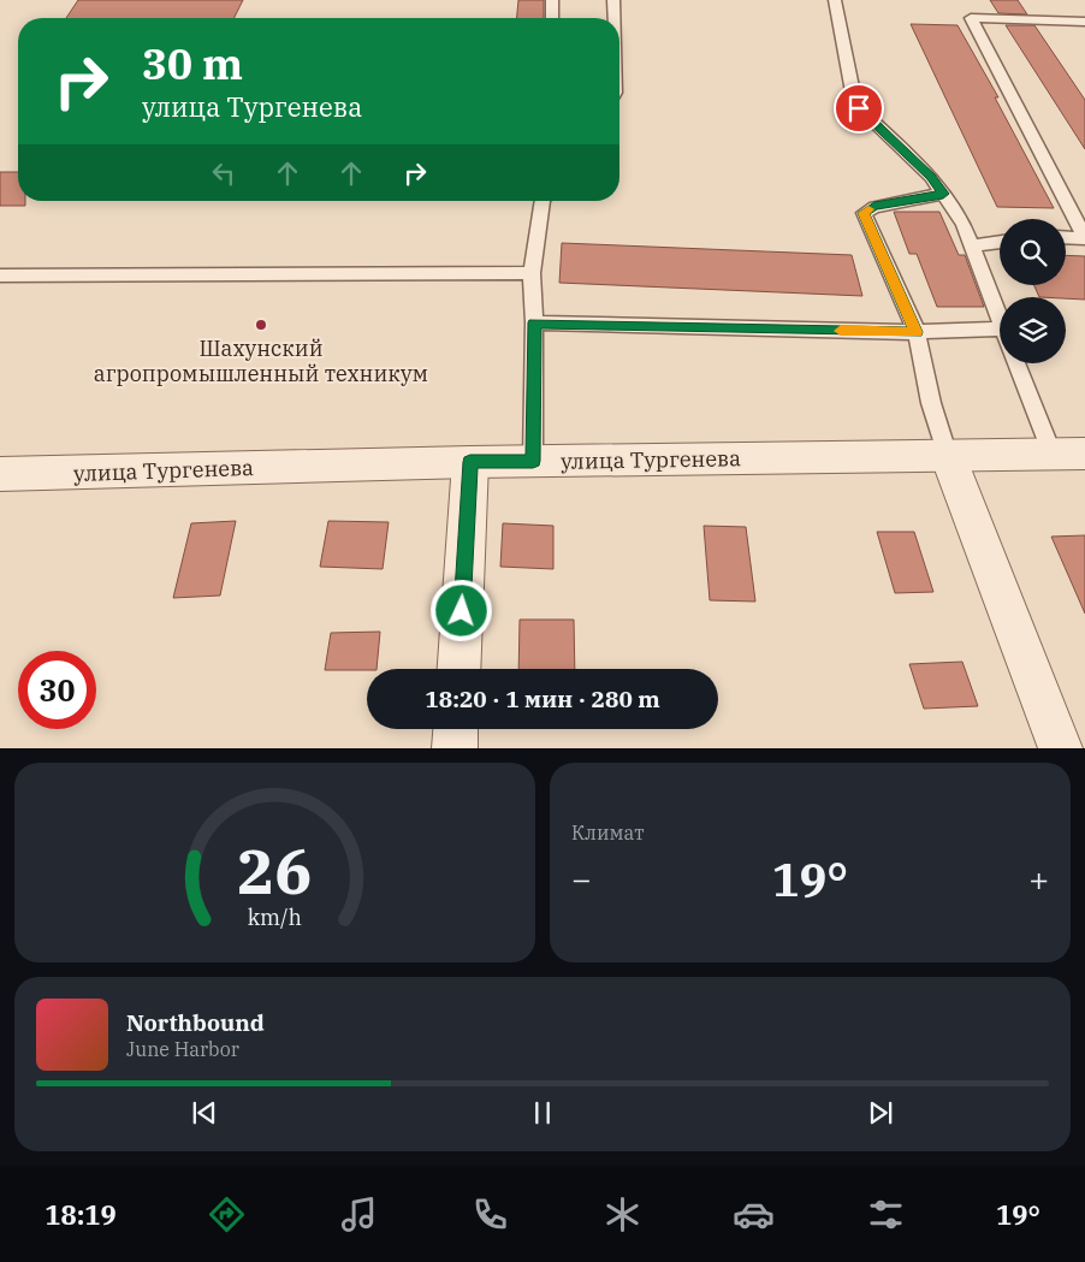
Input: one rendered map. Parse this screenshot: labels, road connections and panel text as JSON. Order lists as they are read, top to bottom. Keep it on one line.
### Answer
{"streets":{"street":["улица Тургенева"]},"places":["Шахунский агропромышленный техникум"],"page":{"turn":["30 m","улица Тургенева"],"limit":"30","trip":"18:20 · 1 мин · 280 m","tile":"Климат","heat":["−","19°","+"],"song":["Northbound","June Harbor"],"tabs":["18:19","19°"],"gauge":["26","km/h"]}}
